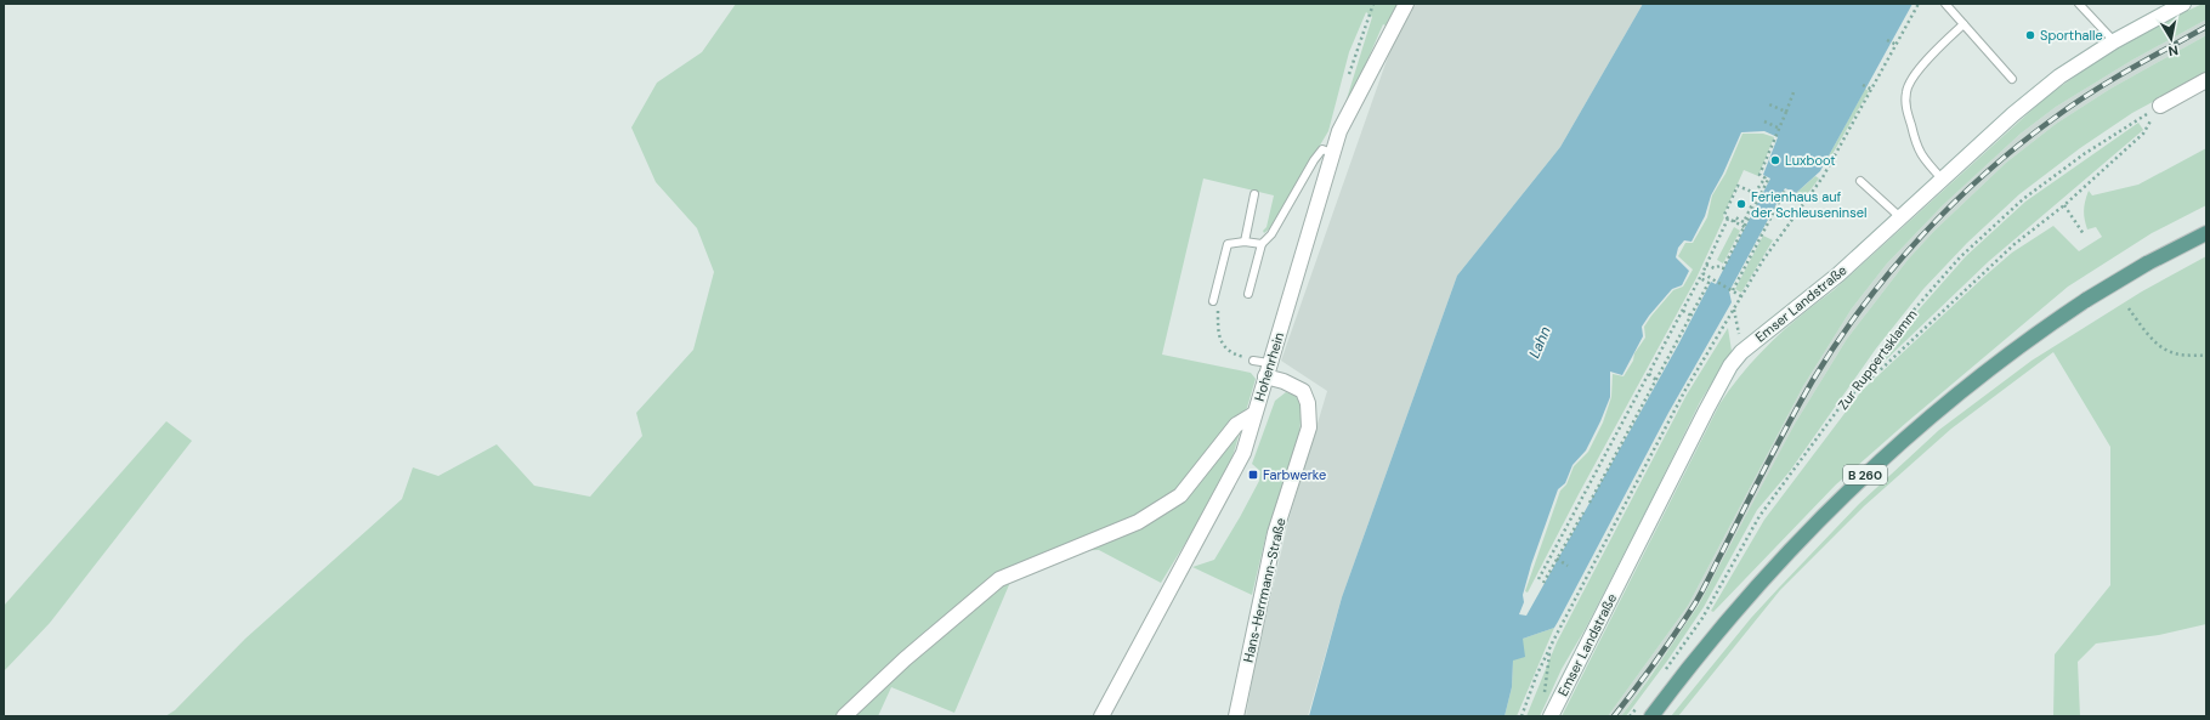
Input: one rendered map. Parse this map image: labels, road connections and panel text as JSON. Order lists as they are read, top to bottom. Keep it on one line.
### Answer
{"streets":{"main road":["B 260"],"street":["Emser Landstraße","Hohenrhein","Hans-Herrmann-Straße"],"path":["Zur Ruppertsklamm"]},"crossings":[["Hohenrhein","Hans-Herrmann-Straße"]],"water":["Lahn"],"places":{"other":["Sporthalle","Luxboot","Ferienhaus auf der Schleuseninsel"],"transit":["Farbwerke"]},"north":"bottom"}
